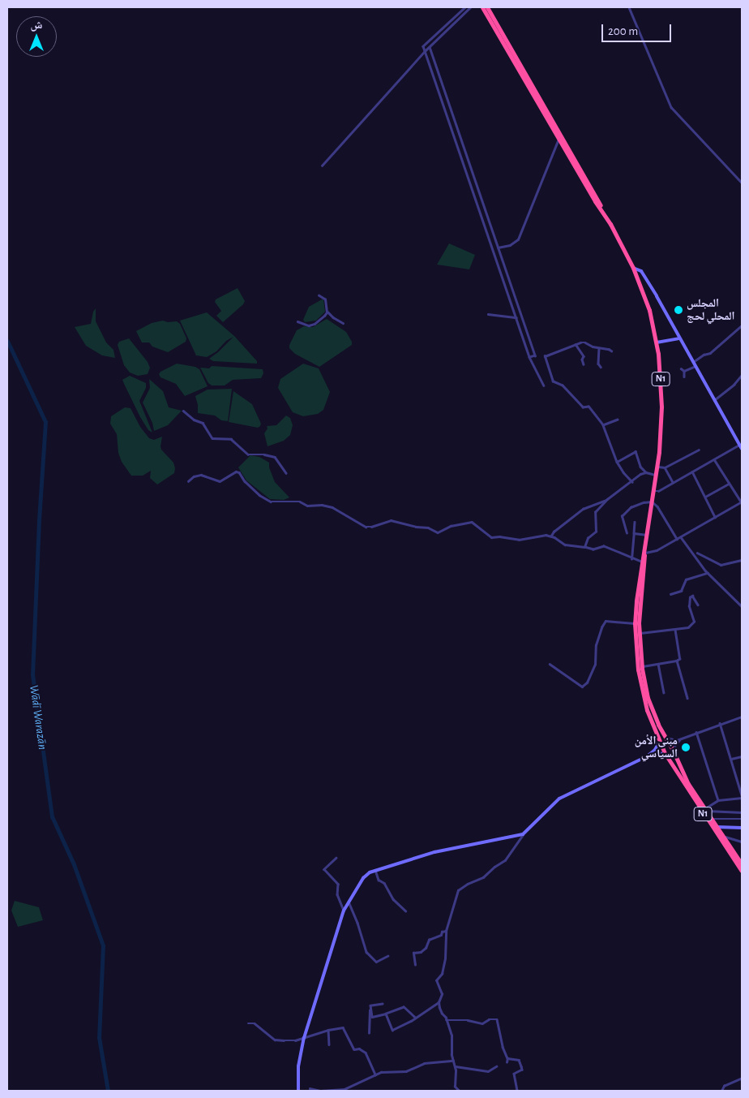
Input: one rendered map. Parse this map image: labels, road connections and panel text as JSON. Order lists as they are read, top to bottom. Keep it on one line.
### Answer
{"streets":{"highway":["N1"]},"water":["Wādī Warazān"],"places":["المجلس المحلي لحج","مبنى الأمن السياسي"],"scale_bar":"200 m","north":"top"}
